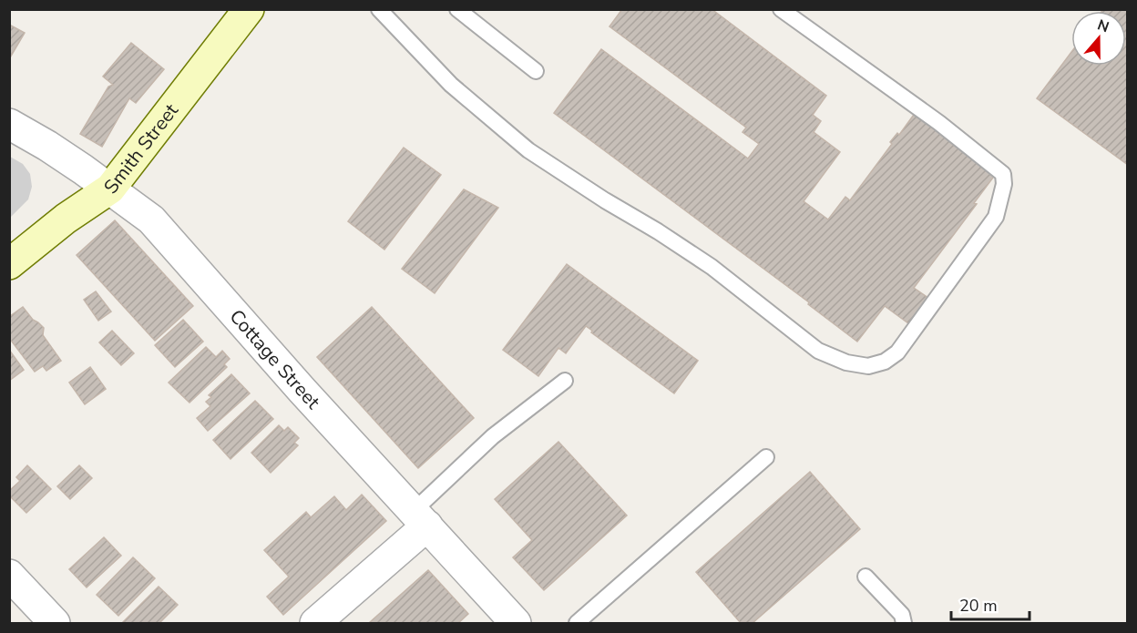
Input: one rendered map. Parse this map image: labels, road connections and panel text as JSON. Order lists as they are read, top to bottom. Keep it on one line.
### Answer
{"streets":{"street":["Smith Street","Cottage Street"]},"crossings":[["Smith Street","Cottage Street"]],"scale_bar":"20 m","north":"top"}
